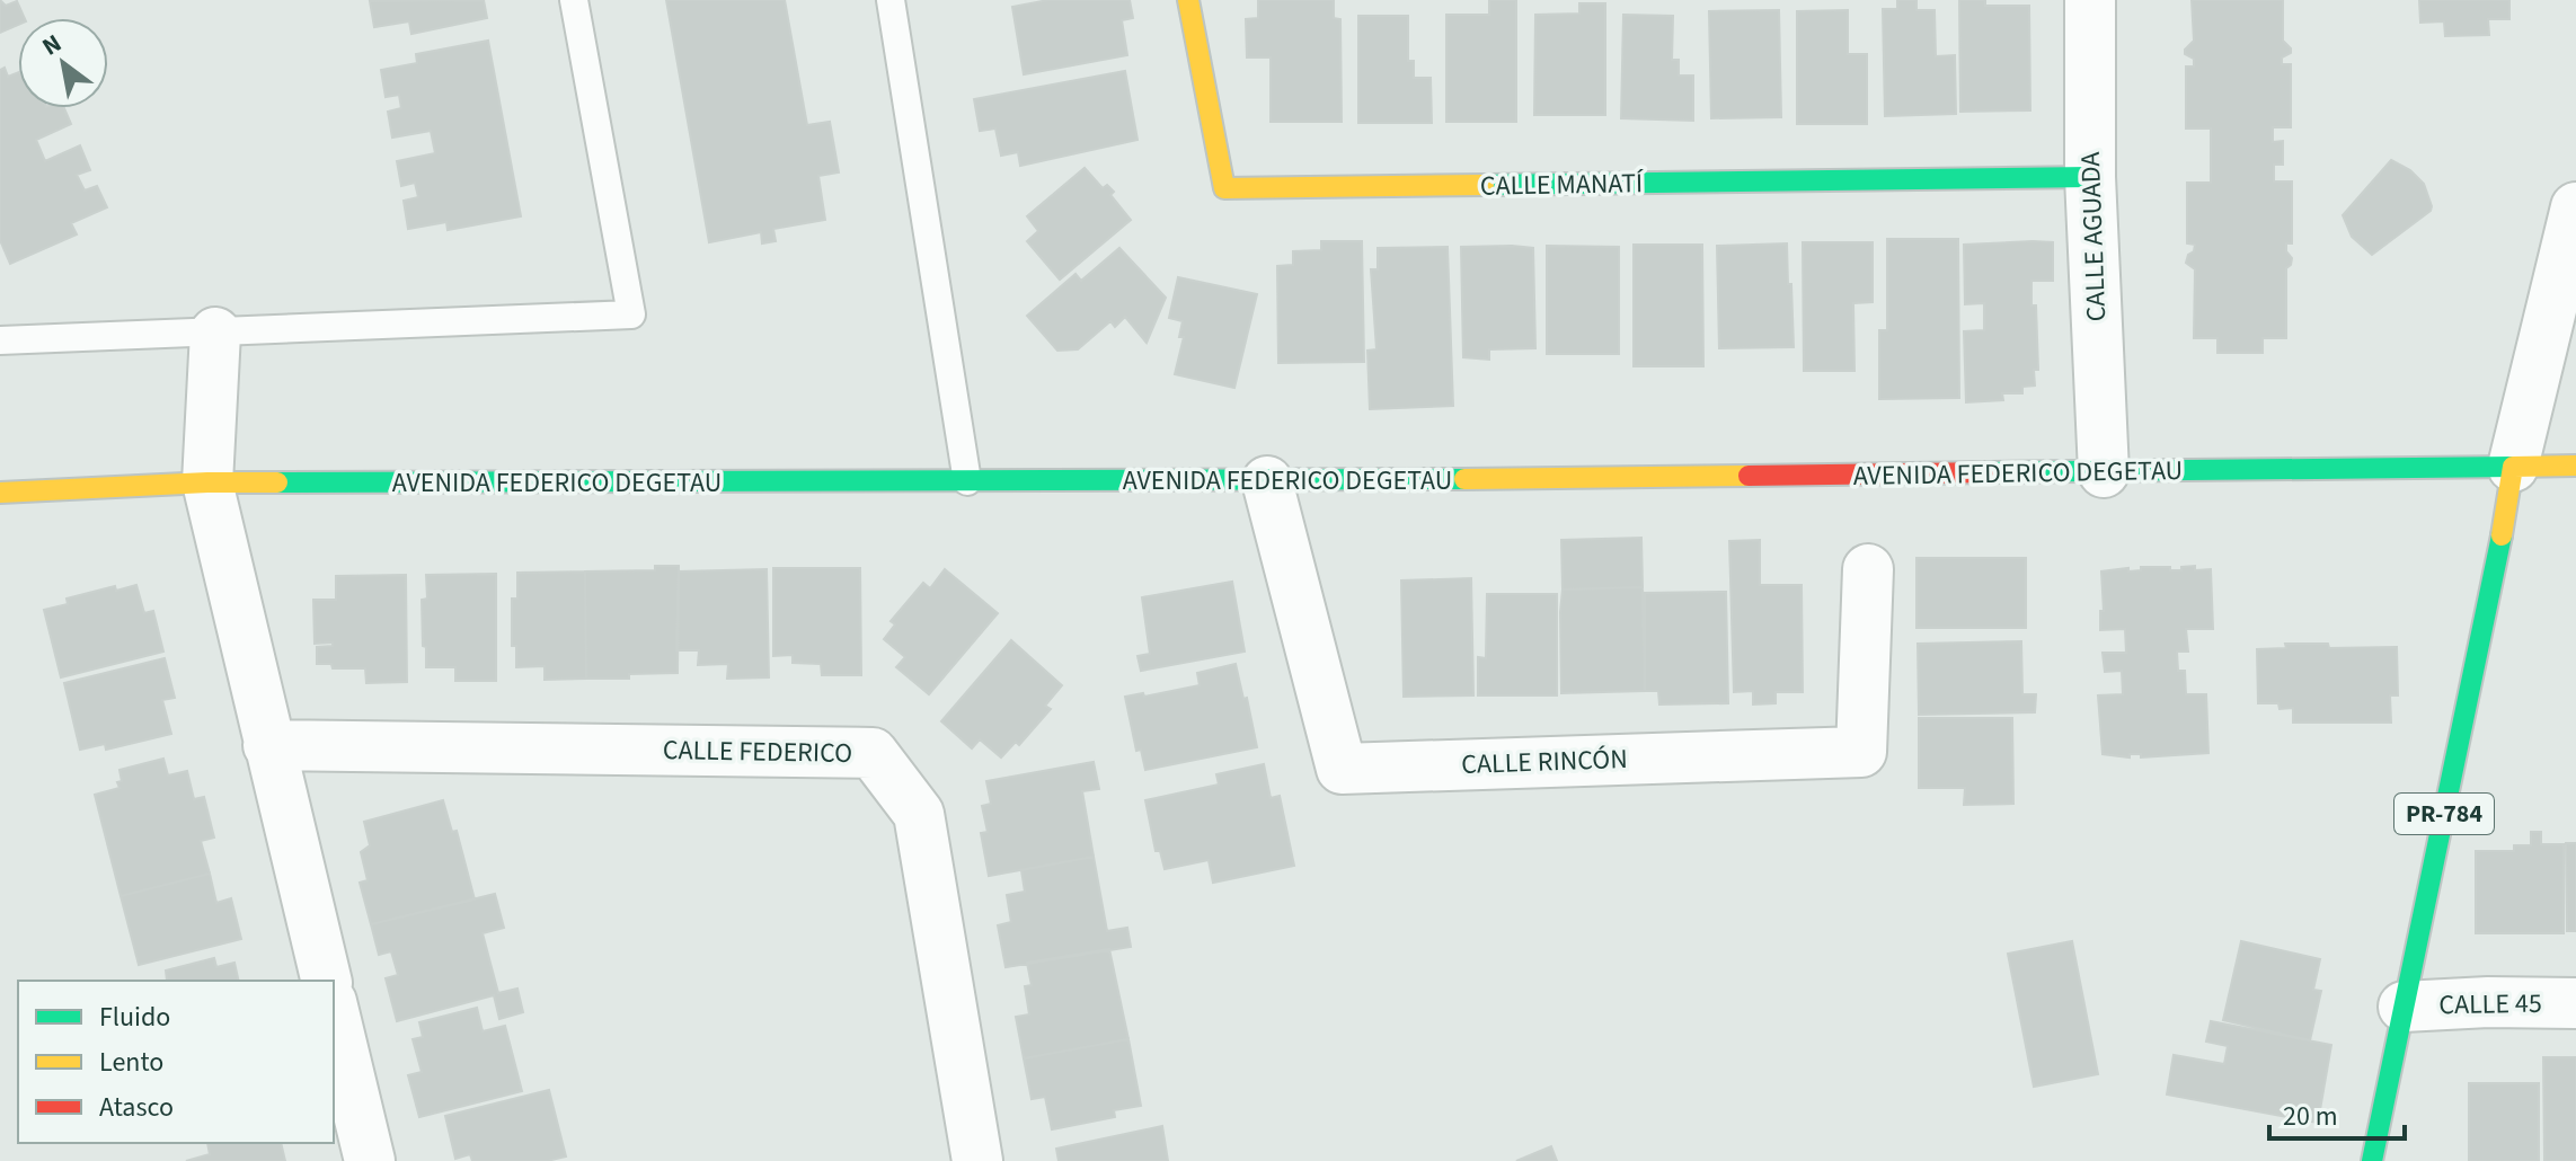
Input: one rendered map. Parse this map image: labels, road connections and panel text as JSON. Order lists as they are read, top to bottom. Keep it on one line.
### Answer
{"streets":{"street":["CALLE MANATÍ","CALLE AGUADA","AVENIDA FEDERICO DEGETAU","CALLE FEDERICO","CALLE RINCÓN","PR-784","CALLE 45"]},"crossings":[["CALLE MANATÍ","CALLE AGUADA"],["CALLE AGUADA","AVENIDA FEDERICO DEGETAU"],["AVENIDA FEDERICO DEGETAU","CALLE RINCÓN"],["AVENIDA FEDERICO DEGETAU","PR-784"],["PR-784","CALLE 45"]],"legend":["Fluido","Lento","Atasco"],"scale_bar":"20 m","north":"top left"}
